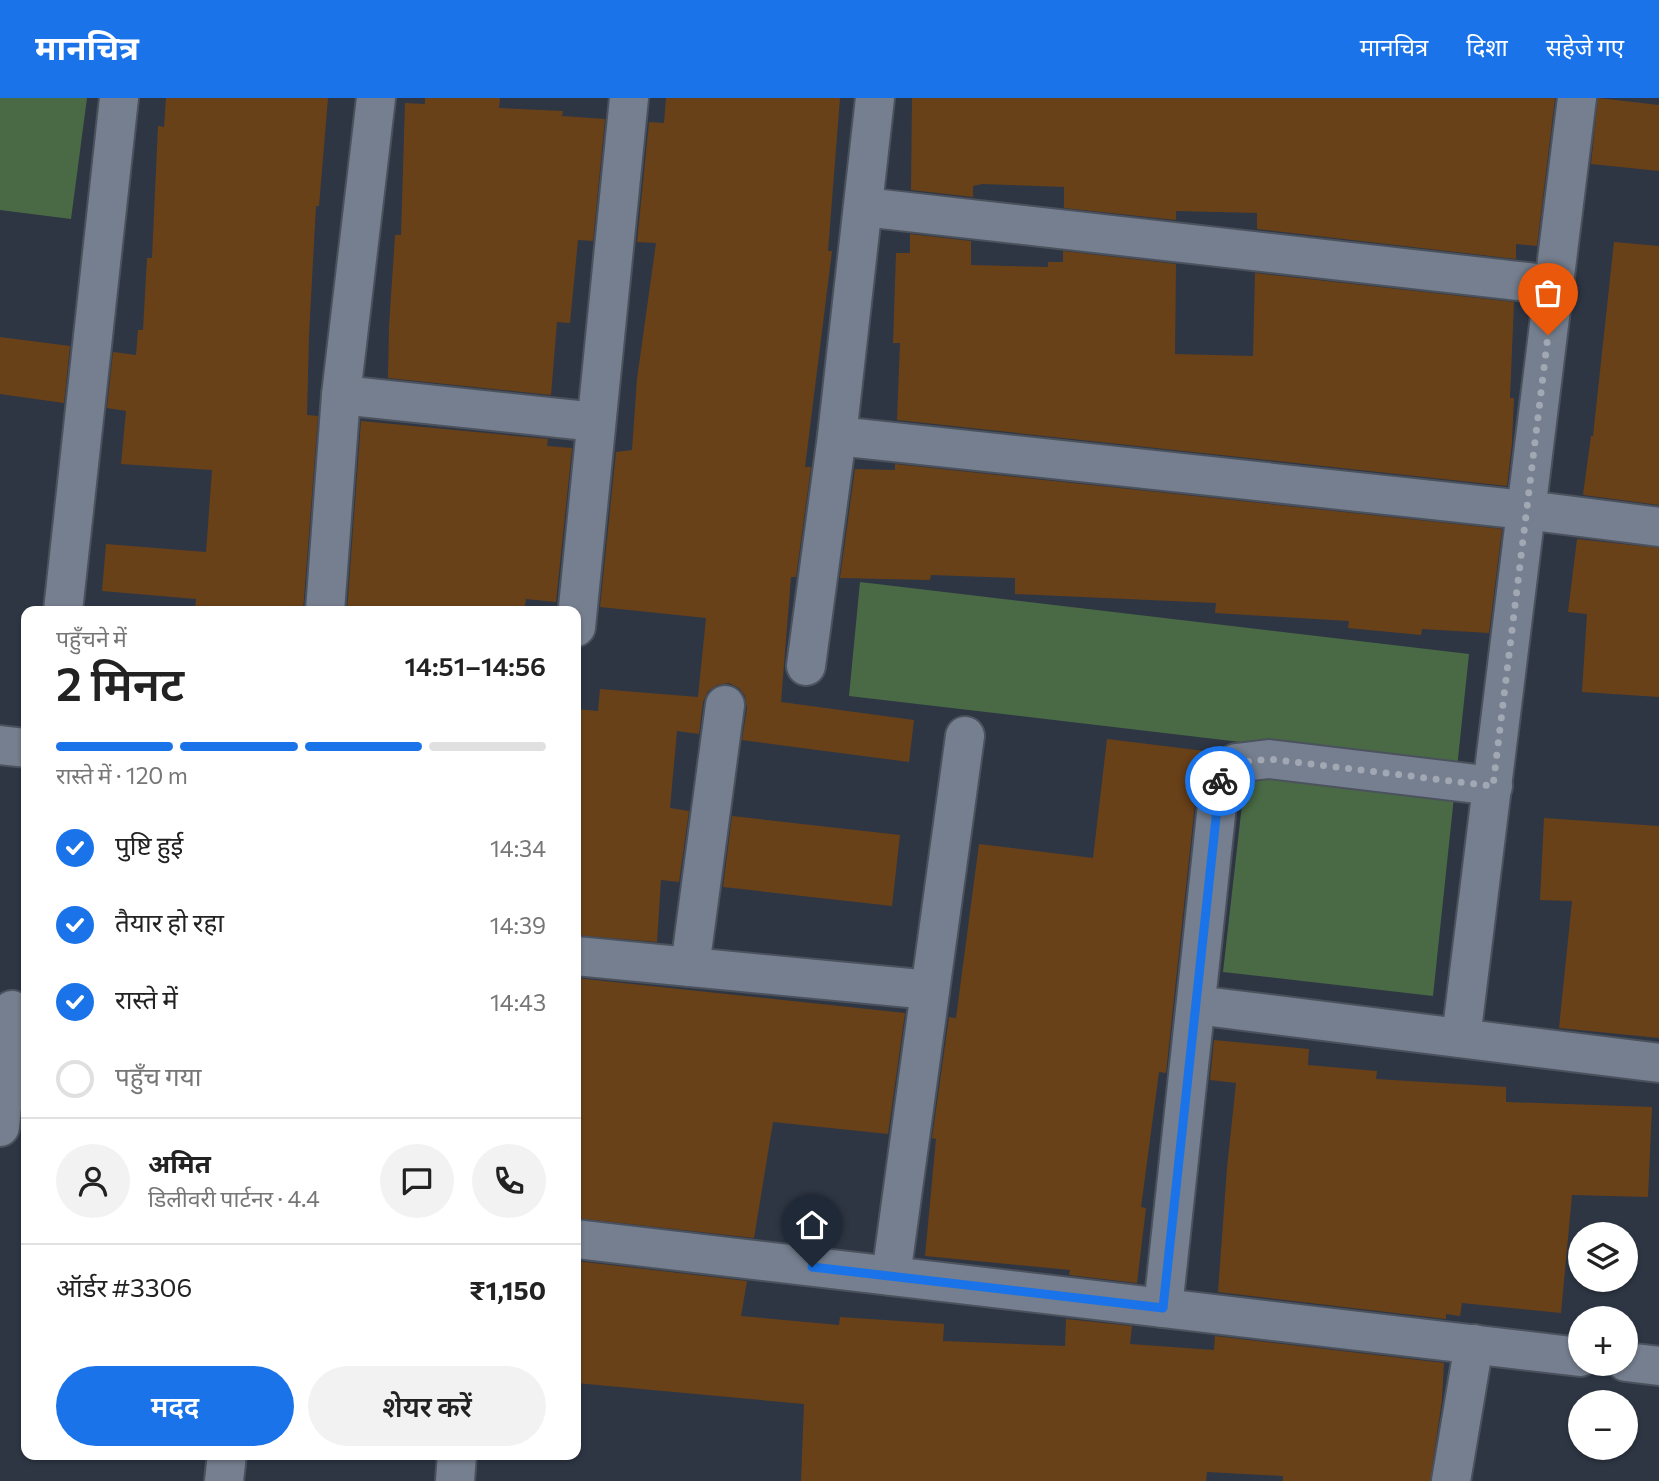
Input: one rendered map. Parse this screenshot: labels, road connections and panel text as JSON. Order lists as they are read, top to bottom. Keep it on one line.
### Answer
{"page":{"header":"मानचित्र","nav":["मानचित्र","दिशा","सहेजे गए"],"heading":["2 मिनट","पहुँचने में","14:51–14:56"],"panel":["अमित","डिलीवरी पार्टनर · 4.4","ऑर्डर #3306","₹1,150"],"bar":"रास्ते में · 120 m","list":[["पुष्टि हुई","14:34"],["तैयार हो रहा","14:39"],["रास्ते में","14:43"],"पहुँच गया"],"map_buttons":["+","−"],"buttons":["मदद","शेयर करें"]}}
